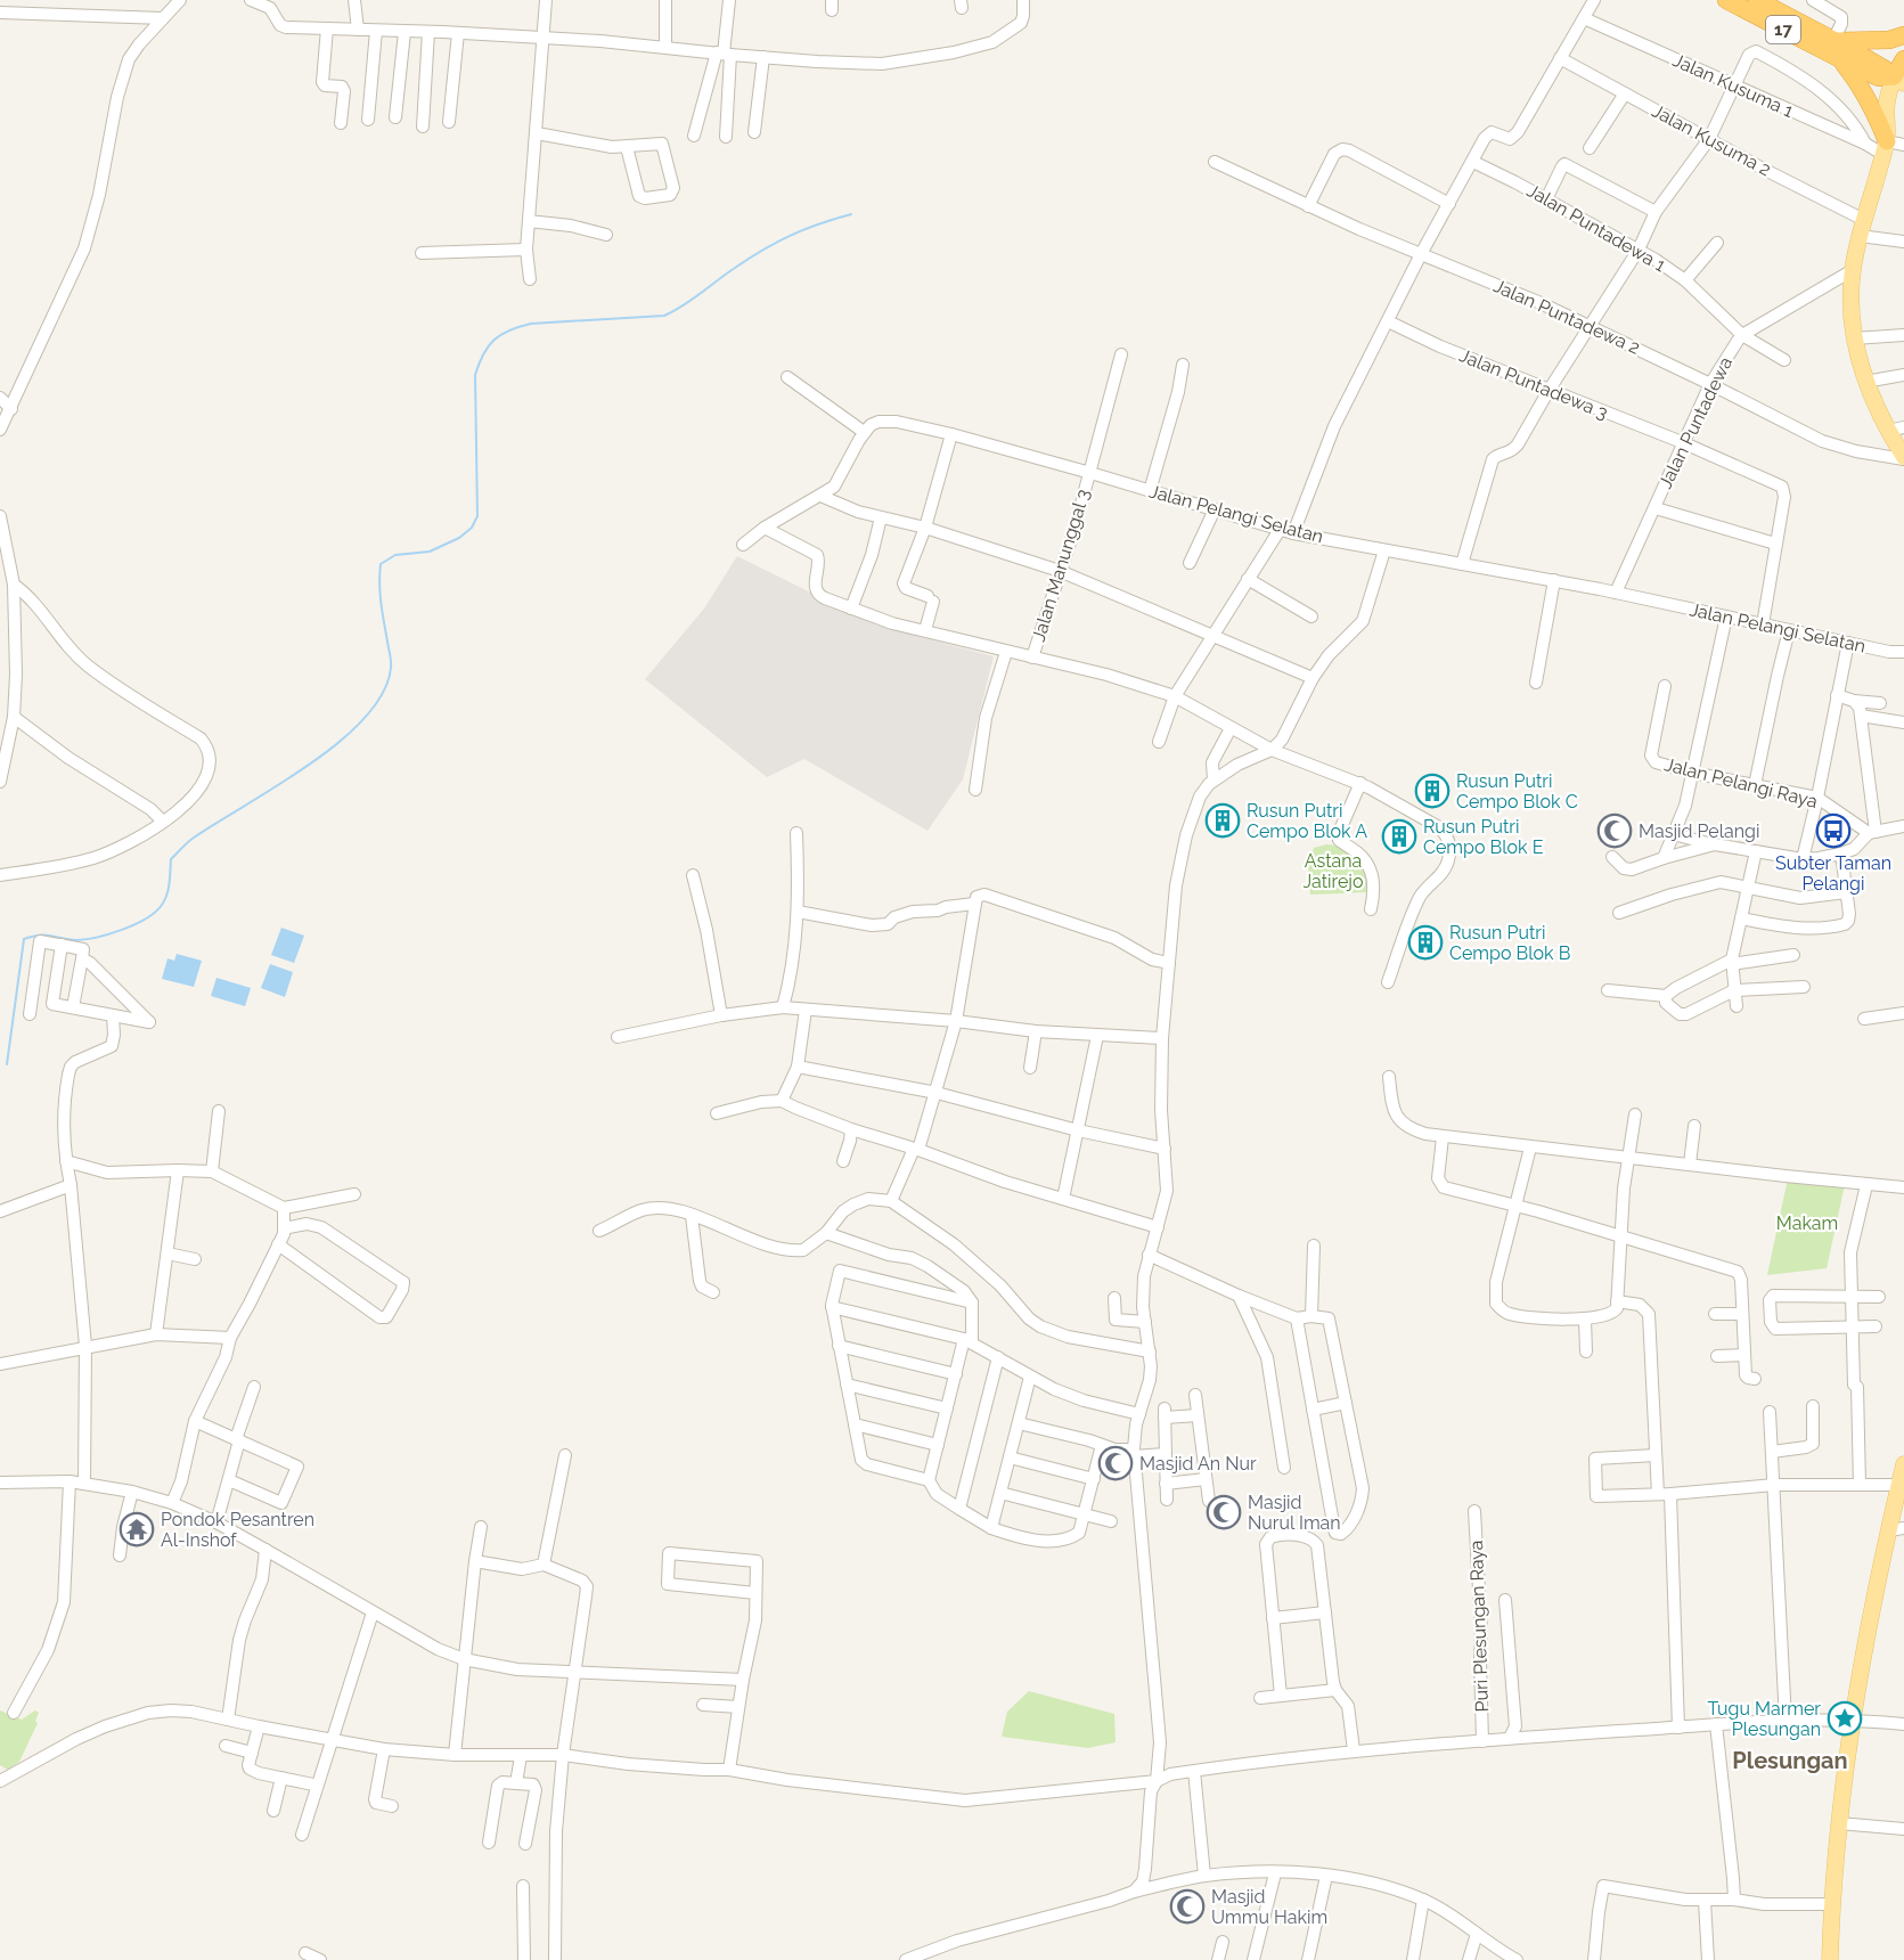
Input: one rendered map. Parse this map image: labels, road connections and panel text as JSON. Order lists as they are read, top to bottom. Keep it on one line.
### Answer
{"streets":{"highway":["17"],"street":["Jalan Kusuma 1","Jalan Kusuma 2","Jalan Puntadewa 1","Jalan Puntadewa 2","Jalan Puntadewa 3","Jalan Puntadewa","Jalan Pelangi Selatan","Jalan Manunggal 3","Jalan Pelangi Raya","Puri Plesungan Raya"]},"crossings":[["Jalan Puntadewa 1","Jalan Puntadewa"],["Jalan Puntadewa 2","Jalan Puntadewa"],["Jalan Puntadewa 3","Jalan Puntadewa"],["Jalan Puntadewa","Jalan Pelangi Selatan"],["Jalan Pelangi Selatan","Jalan Manunggal 3"]],"districts":["Plesungan"],"parks":["Astana Jatirejo","Makam"],"places":{"building":["Rusun Putri Cempo Blok C","Rusun Putri Cempo Blok A","Rusun Putri Cempo Blok E","Rusun Putri Cempo Blok B"],"mosque":["Masjid Pelangi","Masjid An Nur","Masjid Nurul Iman","Masjid Ummu Hakim"],"bus stop":["Subter Taman Pelangi"],"temple":["Pondok Pesantren Al-Inshof"],"place":["Tugu Marmer Plesungan"]}}
